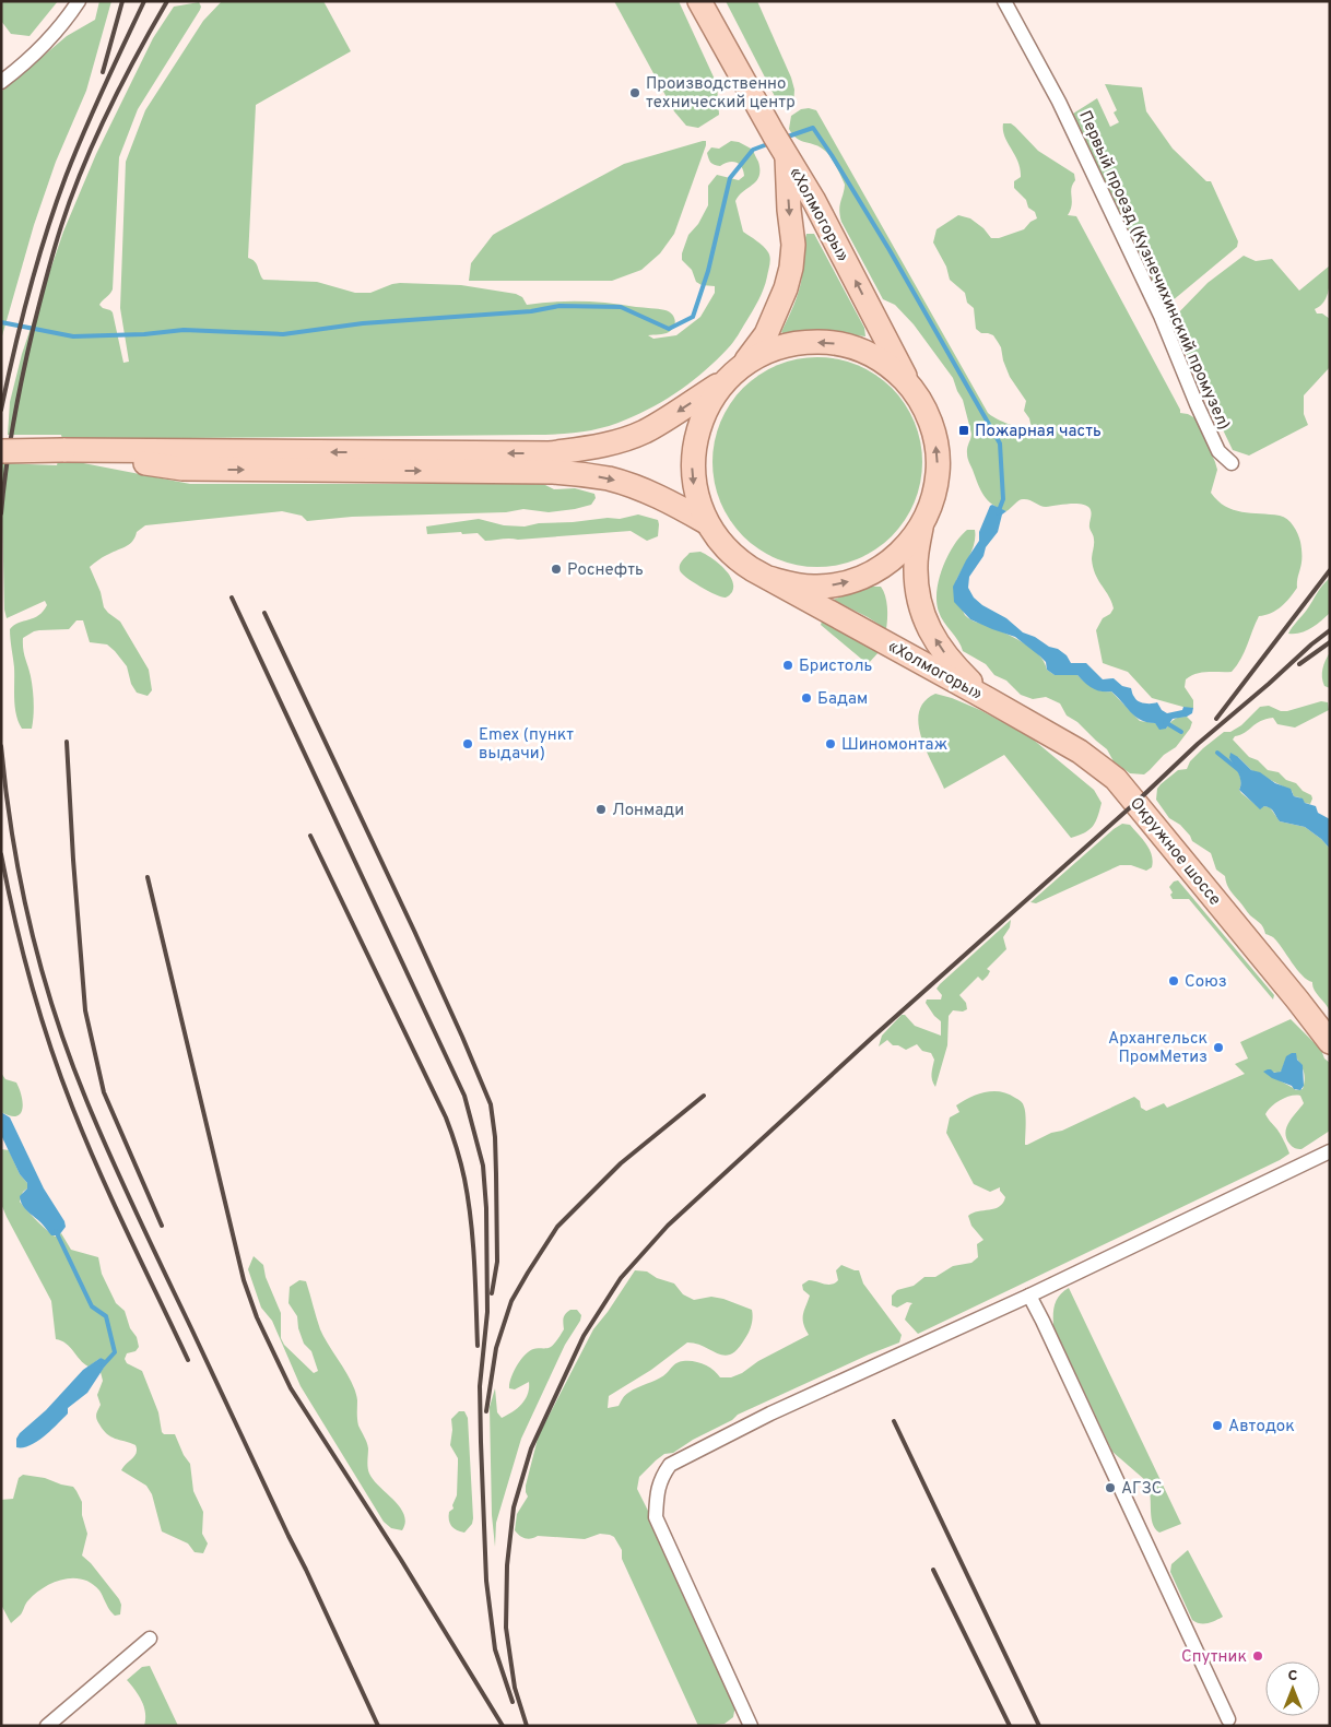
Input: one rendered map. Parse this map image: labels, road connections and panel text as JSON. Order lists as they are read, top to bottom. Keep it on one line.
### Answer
{"streets":{"main road":["«Холмогоры»","Окружное шоссе"],"street":["Первый проезд (Кузнечихинский промузел)"]},"crossings":[["«Холмогоры»","Окружное шоссе"]],"places":{"other":["Производственно технический центр","Роснефть","Бристоль","Бадам","Emex (пункт выдачи)","Шиномонтаж","Лонмади","Союз","Архангельск ПромМетиз","Автодок","АГЗС","Спутник"],"transit":["Пожарная часть"]},"north":"top"}
